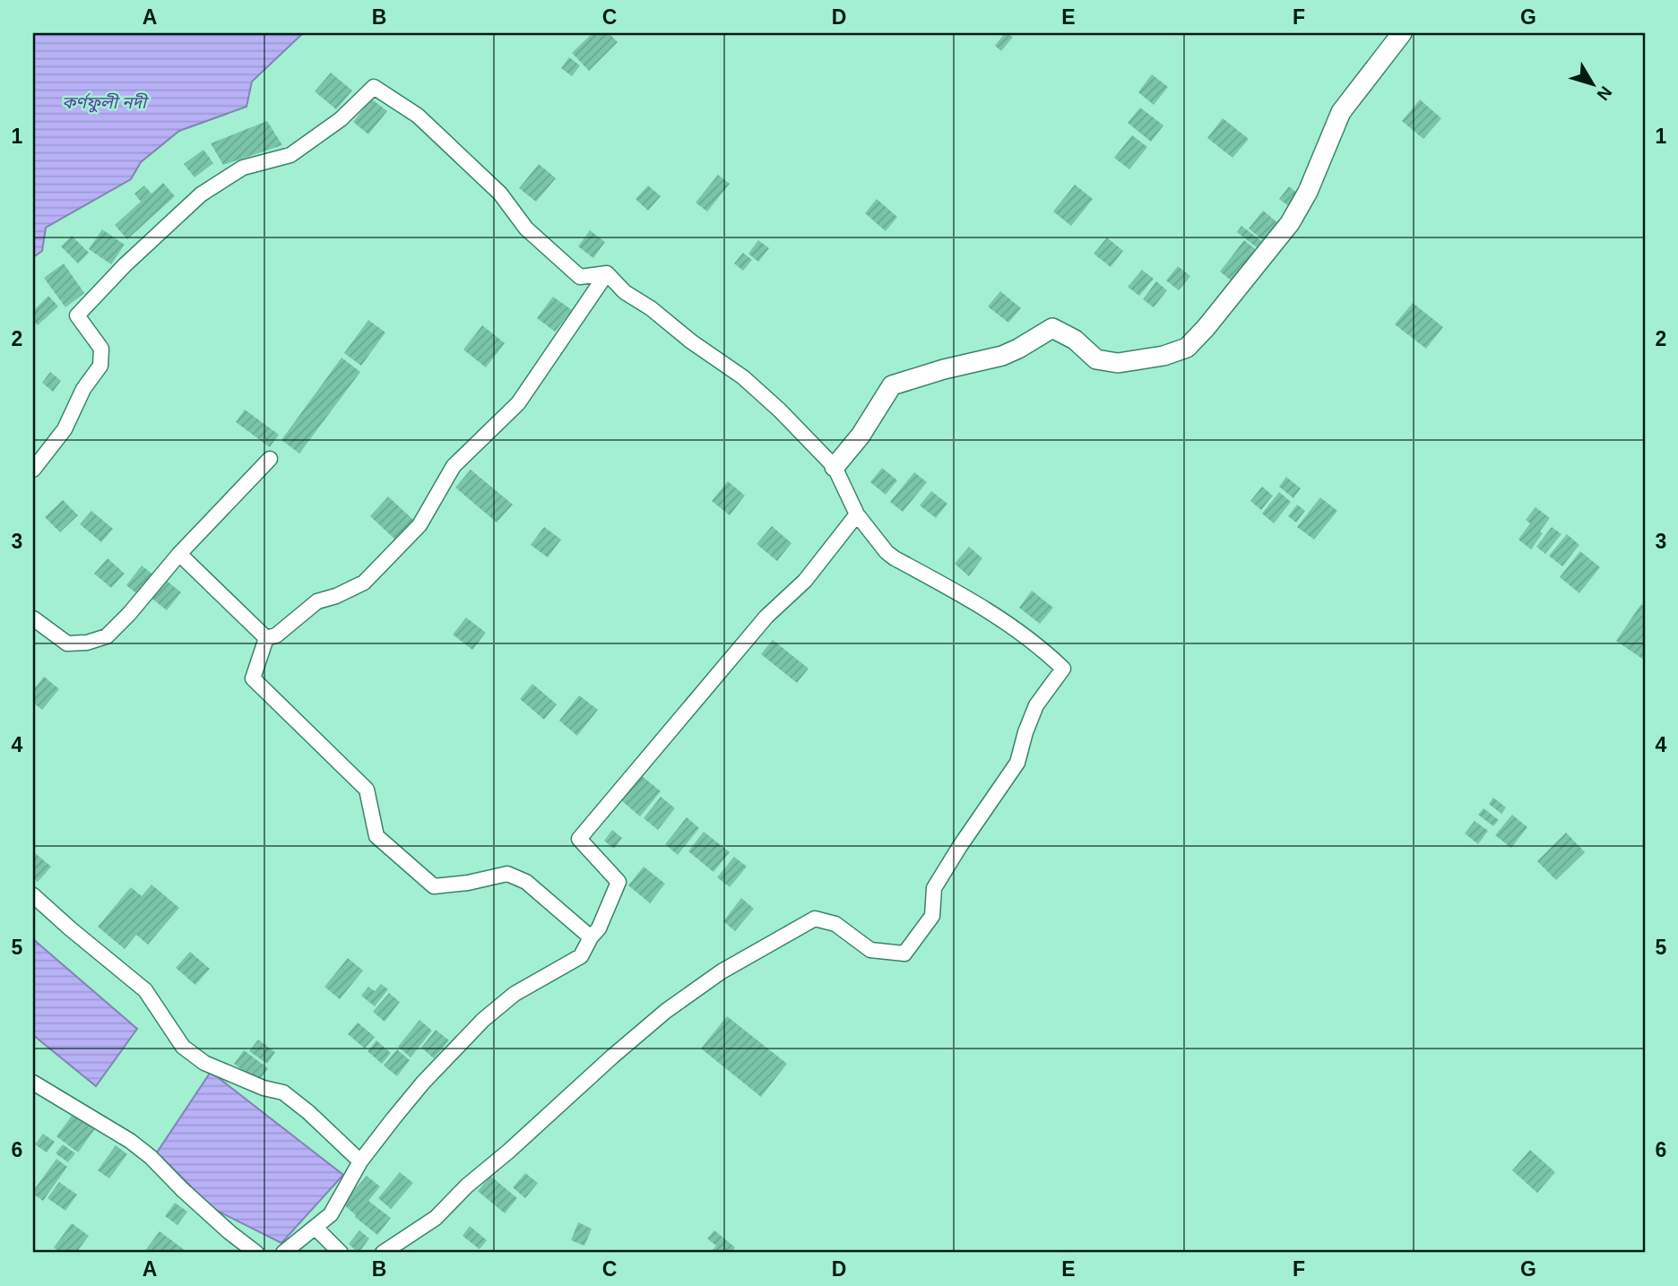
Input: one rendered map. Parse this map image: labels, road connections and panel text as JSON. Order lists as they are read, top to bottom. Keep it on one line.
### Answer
{"water":["কর্ণফুলী নদী"],"north":"bottom right","grid":{"columns":["A","B","C","D","E","F","G"],"rows":["1","2","3","4","5","6"]}}
